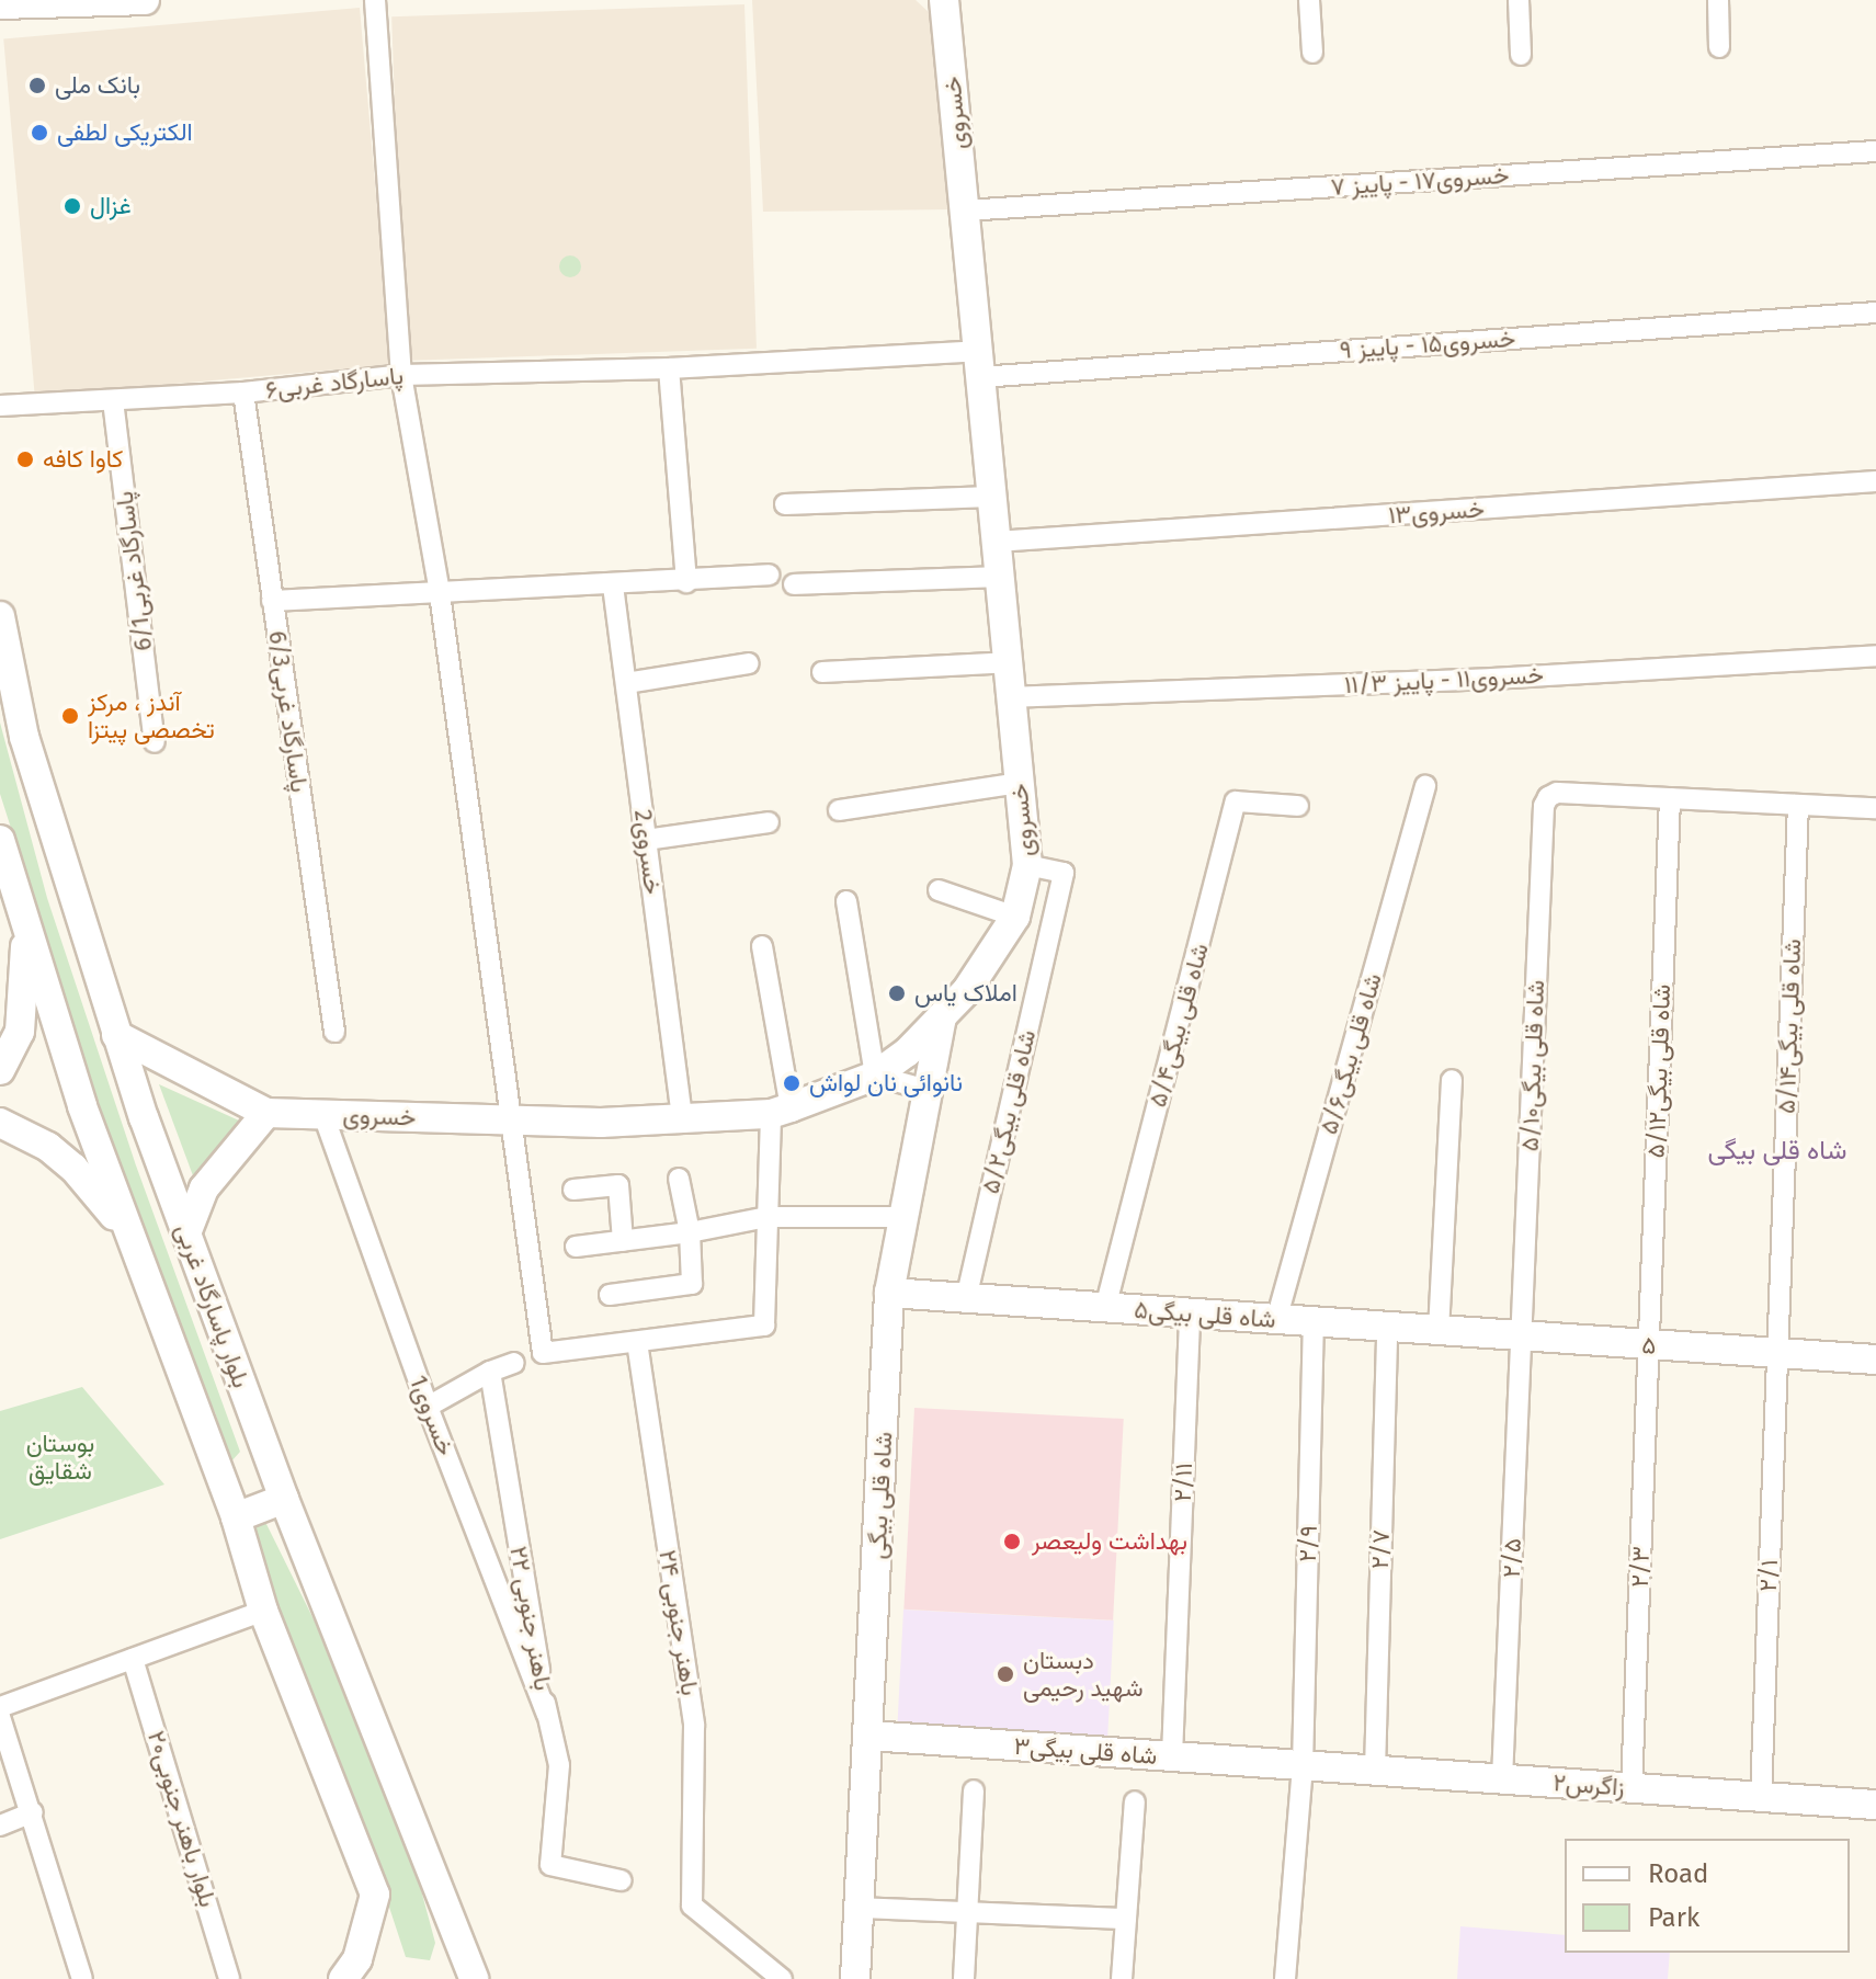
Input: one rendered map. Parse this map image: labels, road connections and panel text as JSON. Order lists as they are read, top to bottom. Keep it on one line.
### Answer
{"streets":{"street":["خسروى","خسروى۱۷ - پاییز ۷","خسروى۱۵ - پاییز ۹","پاسارگاد غربی۶","خسروى۱۳","پاسارگاد غربی6/1","خسروى۱۱ - پاییز ۱۱/۳","پاسارگاد غربی6/3","خسروى2","شاه قلی بیگی۵/۴","شاه قلی بیگی۵/۱۴","شاه قلی بیگی۵/۶","شاه قلی بیگی۵/۱۰","شاه قلی بیگی۵/۱۲","شاه قلی بیگی۵/۲","بلوار پاسارگاد غربی","شاه قلی بیگی۵","۵","خسروى1","۲/۱۱","شاه قلی بیگی","۲/۹","۲/۷","۲/۵","۲/۳","۲/۱","۲۲ باهنر جنوبی","۲۴ باهنر جنوبی","شاه قلی بیگی۳","زاگرس۲","بلوار باهنر جنوبی۲۰"]},"crossings":[["خسروى","خسروى۱۷ - پاییز ۷"],["خسروى","خسروى۱۵ - پاییز ۹"],["خسروى","خسروى۱۳"],["خسروى","خسروى۱۱ - پاییز ۱۱/۳"],["خسروى","خسروى2"],["خسروى","شاه قلی بیگی۵/۲"],["خسروى","خسروى1"],["خسروى","شاه قلی بیگی"],["خسروى۱۵ - پاییز ۹","پاسارگاد غربی۶"],["پاسارگاد غربی۶","پاسارگاد غربی6/1"],["پاسارگاد غربی۶","پاسارگاد غربی6/3"],["شاه قلی بیگی۵/۴","شاه قلی بیگی۵"],["شاه قلی بیگی۵/۱۴","۵"],["شاه قلی بیگی۵/۱۴","۲/۱"],["شاه قلی بیگی۵/۶","شاه قلی بیگی۵"],["شاه قلی بیگی۵/۱۰","شاه قلی بیگی۵/۱۲"],["شاه قلی بیگی۵/۱۰","شاه قلی بیگی۵"],["شاه قلی بیگی۵/۱۰","۵"],["شاه قلی بیگی۵/۱۰","۲/۵"],["شاه قلی بیگی۵/۱۲","۵"],["شاه قلی بیگی۵/۱۲","۲/۳"],["شاه قلی بیگی۵/۲","شاه قلی بیگی۵"],["شاه قلی بیگی۵","۵"],["شاه قلی بیگی۵","۲/۱۱"],["شاه قلی بیگی۵","شاه قلی بیگی"],["شاه قلی بیگی۵","۲/۹"],["شاه قلی بیگی۵","۲/۷"],["شاه قلی بیگی۵","۲/۵"],["۵","۲/۵"],["۵","۲/۳"],["۵","۲/۱"],["خسروى1","۲۲ باهنر جنوبی"],["۲/۱۱","شاه قلی بیگی۳"],["شاه قلی بیگی","شاه قلی بیگی۳"],["۲/۹","شاه قلی بیگی۳"],["۲/۹","زاگرس۲"],["۲/۷","زاگرس۲"],["۲/۵","زاگرس۲"],["۲/۳","زاگرس۲"],["۲/۱","زاگرس۲"],["شاه قلی بیگی۳","زاگرس۲"]],"districts":["شاه قلی بیگی"],"parks":["بوستان شقایق"],"places":["بانک ملی","الکتریکی لطفی","غزال","کاوا کافه","آندز ، مرکز تخصصی پیتزا","املاک یاس","نانوائی نان لواش","بهداشت ولیعصر","دبستان شهید رحیمی"],"legend":["Road","Park"]}
